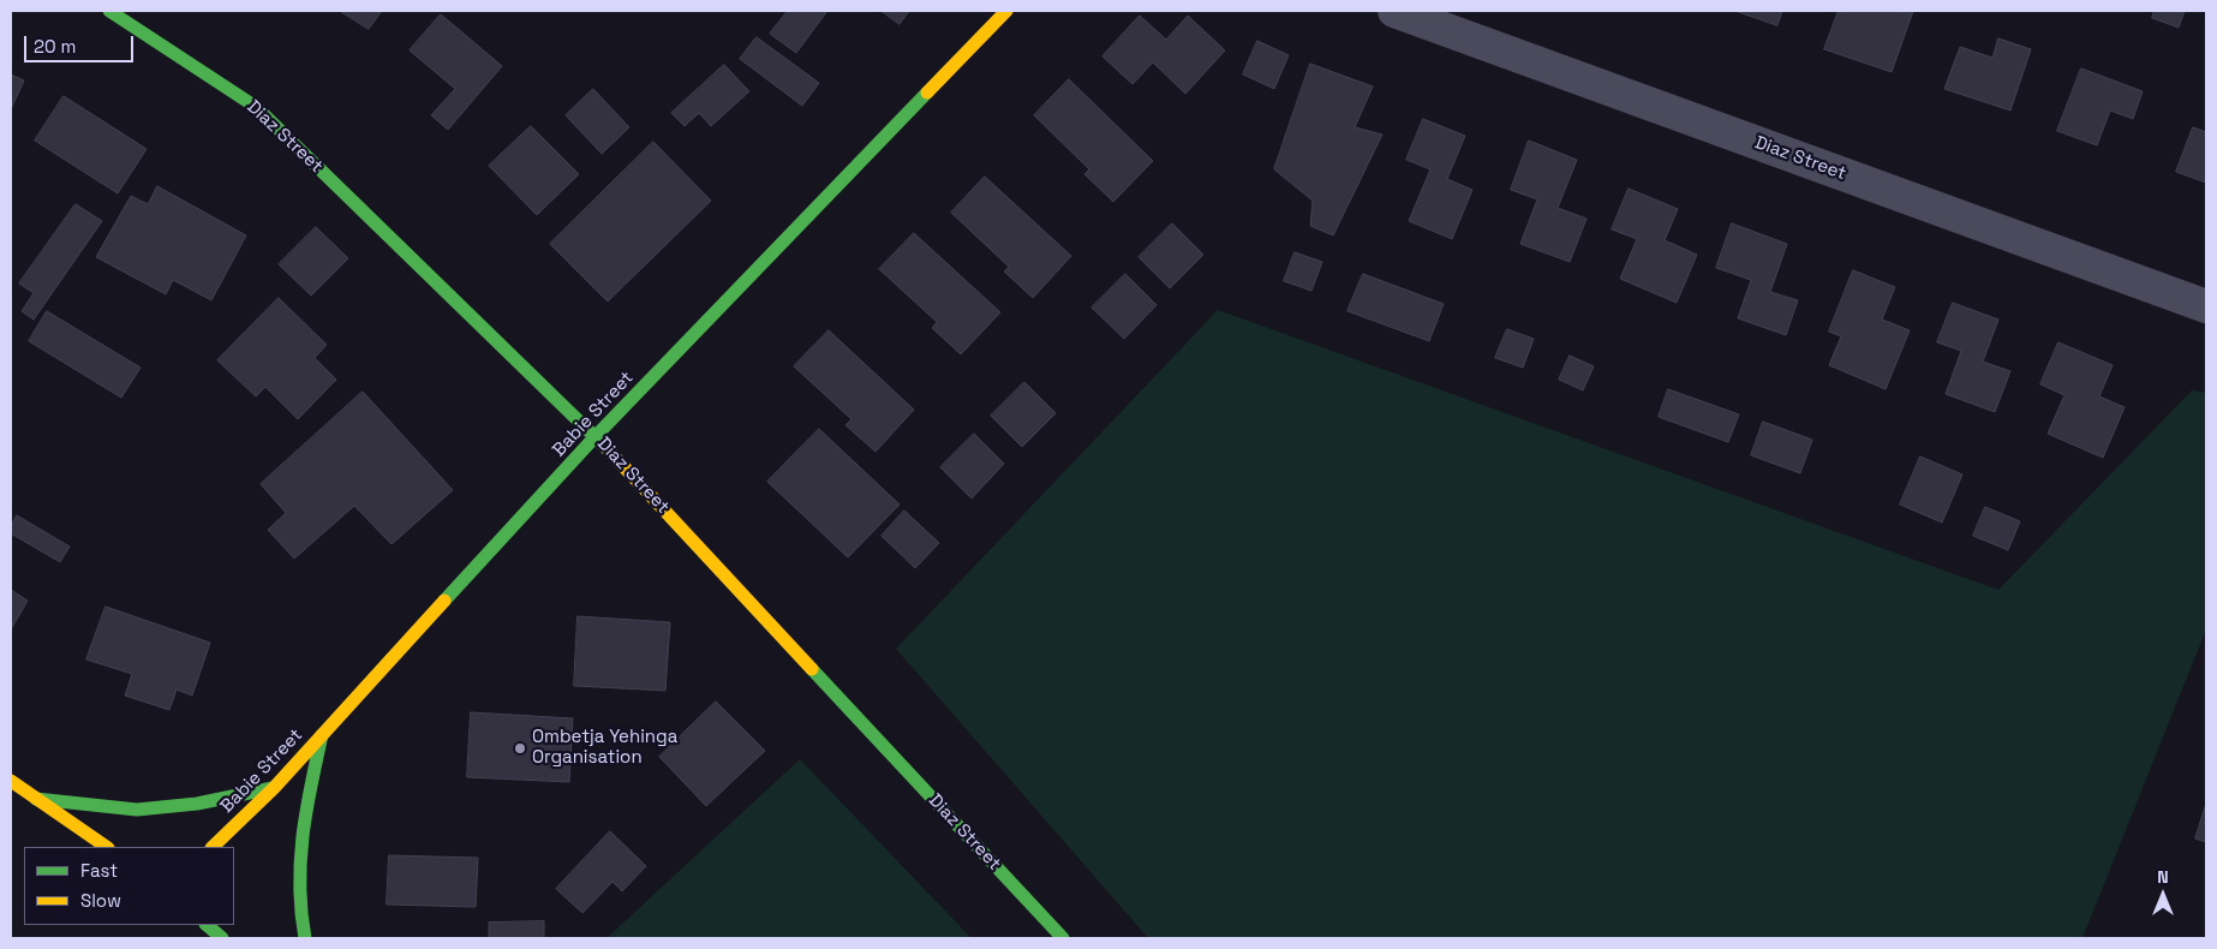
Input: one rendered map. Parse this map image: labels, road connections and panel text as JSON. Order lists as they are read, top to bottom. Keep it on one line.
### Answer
{"streets":{"street":["Diaz Street","Babie Street"]},"crossings":[["Diaz Street","Babie Street"]],"places":["Ombetja Yehinga Organisation"],"legend":["Fast","Slow"],"scale_bar":"20 m","north":"top"}
